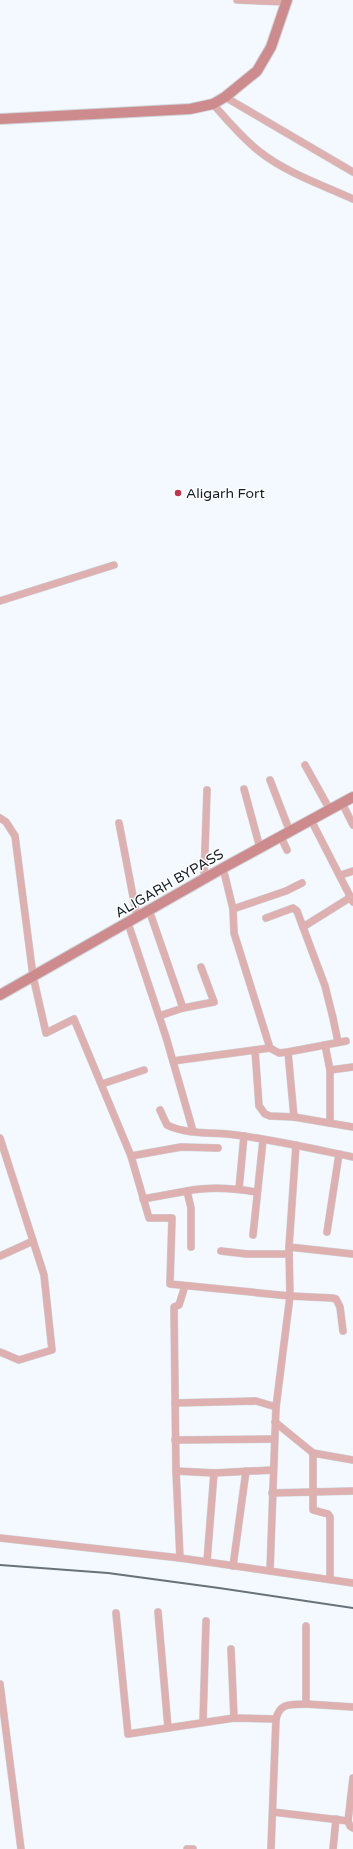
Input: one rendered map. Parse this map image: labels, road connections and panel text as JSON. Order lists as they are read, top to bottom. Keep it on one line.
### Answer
{"streets":{"main road":["ALIGARH BYPASS"]},"places":["Aligarh Fort"]}
